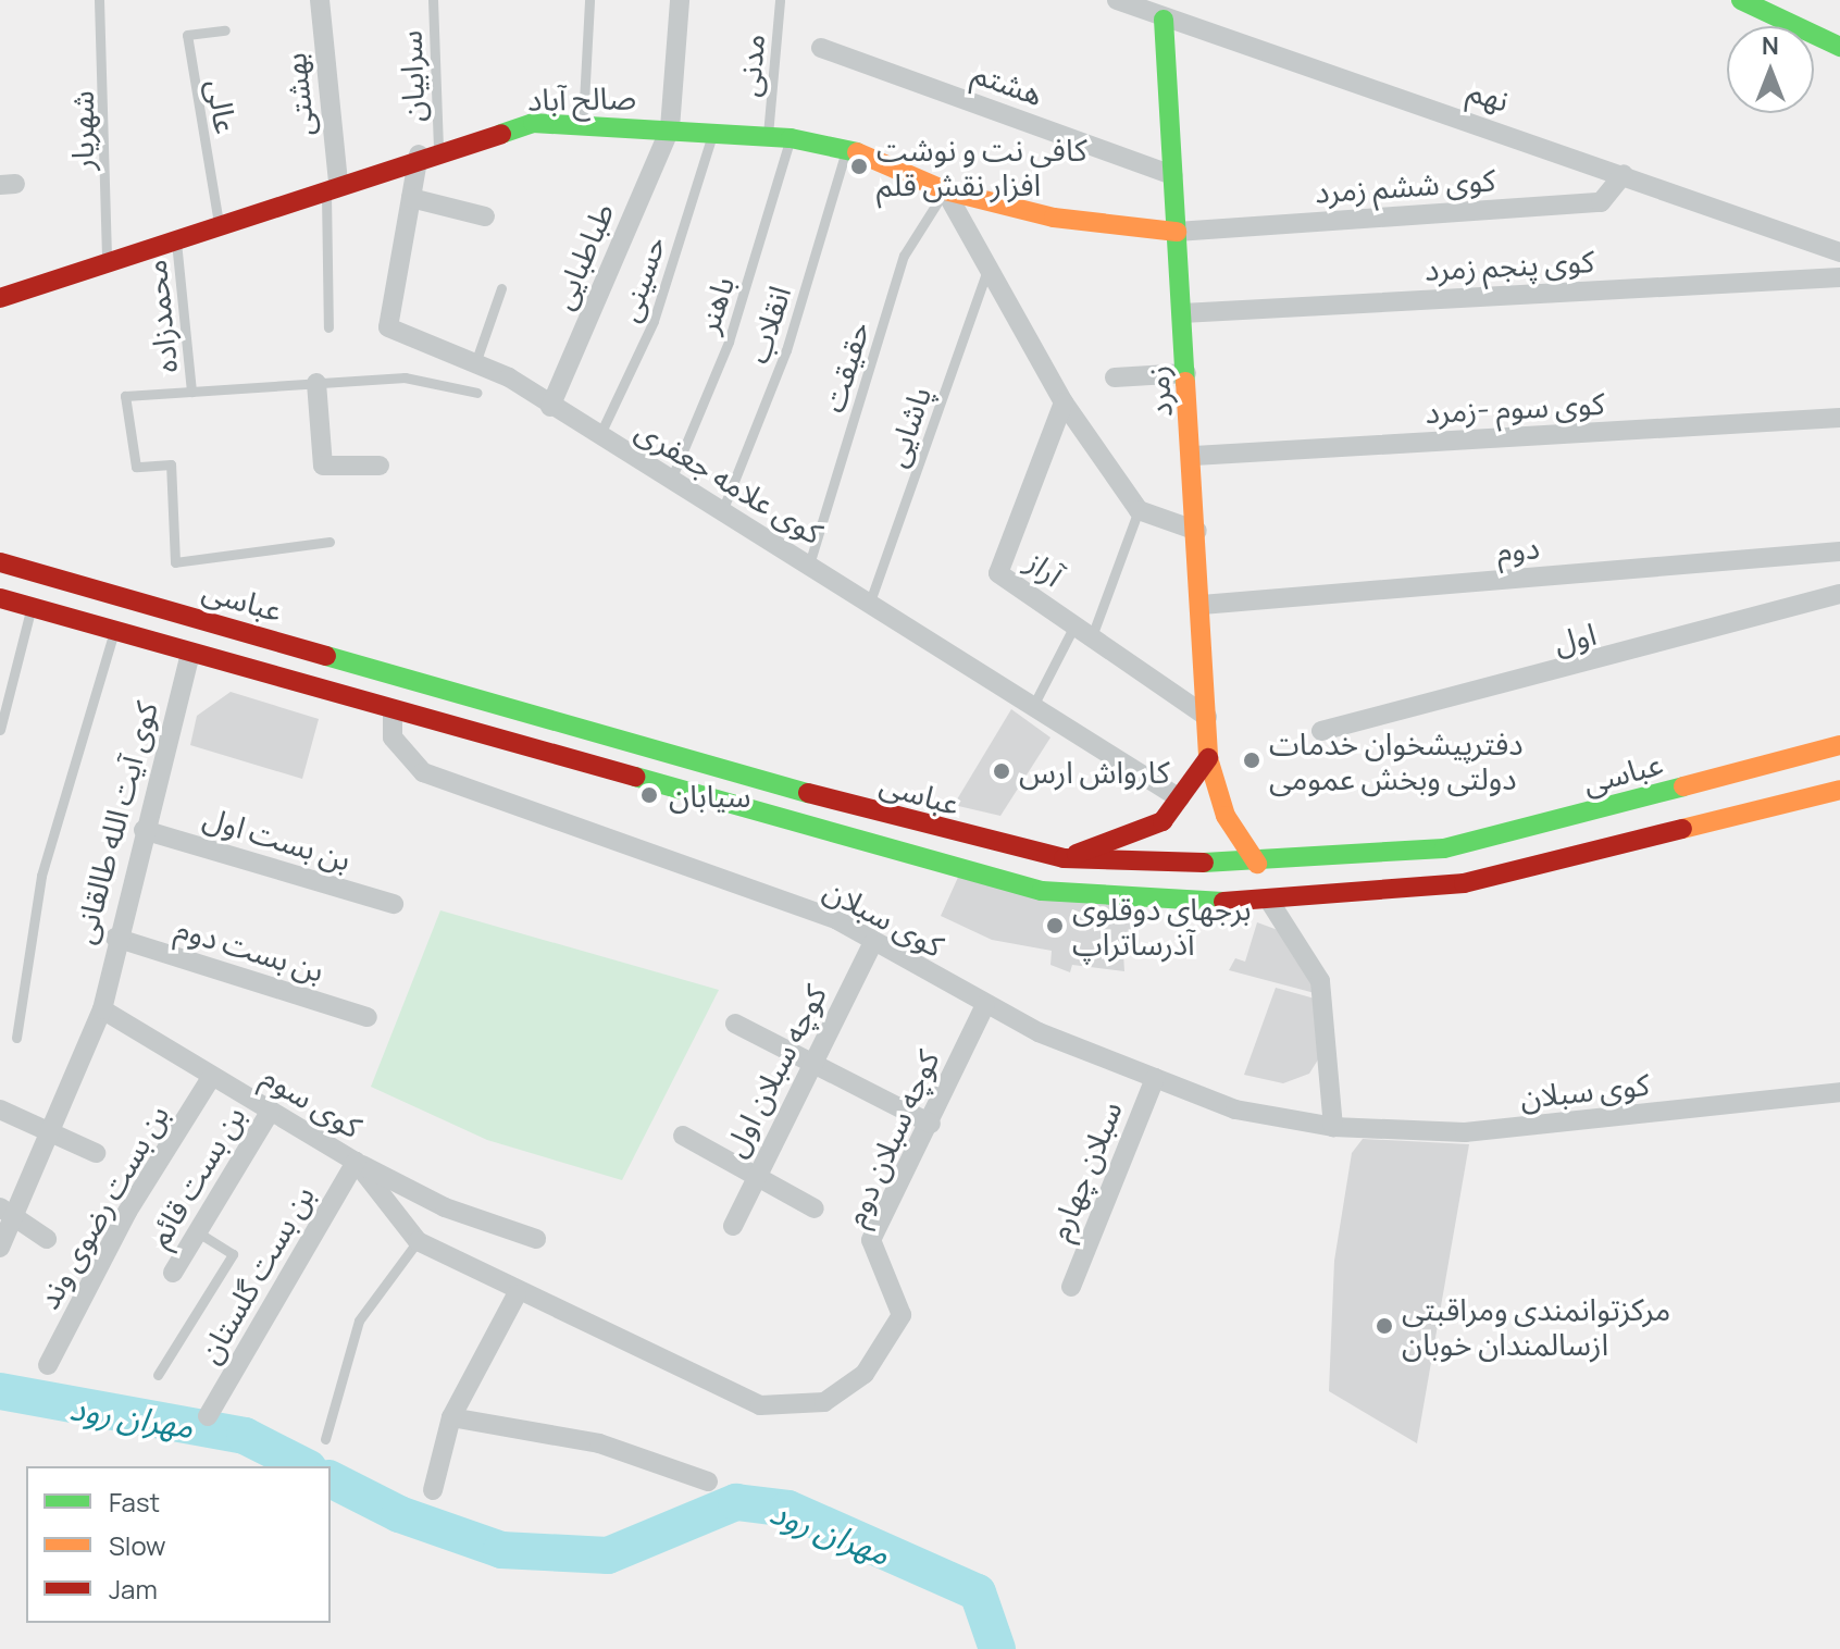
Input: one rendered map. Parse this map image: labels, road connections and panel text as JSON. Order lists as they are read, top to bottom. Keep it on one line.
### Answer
{"streets":{"main road":["صالح آباد","زمرد","عباسى"],"street":["هشتم","بهشتی","نهم","کوی ششم زمرد","طباطبایی","کوی پنجم زمرد","کوی سوم -زمرد","کوی علامه جعفری","دوم","آراز","اول","کوی آیت الله طالقانی","بن بست اول","کوی سبلان","بن بست دوم","کوچه سبلان اول","کوی سوم","کوچه سبلان دوم","سبلان چهارم","بن بست قائم","بن بست رضوی وند","بن بست گلستان"],"lane":["مدنی","سرابیان","عالی","شهریار","حسینی","باهنر","محمدزاده","انقلاب","حقیقت","پاشایی"]},"crossings":[["مدنی","صالح آباد"],["سرابیان","صالح آباد"],["سرابیان","کوی علامه جعفری"],["هشتم","زمرد"],["بهشتی","صالح آباد"],["نهم","کوی ششم زمرد"],["نهم","زمرد"],["صالح آباد","عالی"],["صالح آباد","شهریار"],["صالح آباد","کوی ششم زمرد"],["صالح آباد","طباطبایی"],["صالح آباد","حسینی"],["صالح آباد","باهنر"],["صالح آباد","محمدزاده"],["صالح آباد","انقلاب"],["صالح آباد","حقیقت"],["صالح آباد","زمرد"],["صالح آباد","کوی علامه جعفری"],["کوی ششم زمرد","زمرد"],["طباطبایی","کوی علامه جعفری"],["کوی پنجم زمرد","زمرد"],["حسینی","کوی علامه جعفری"],["باهنر","کوی علامه جعفری"],["انقلاب","کوی علامه جعفری"],["حقیقت","کوی علامه جعفری"],["زمرد","کوی سوم -زمرد"],["زمرد","دوم"],["زمرد","آراز"],["زمرد","عباسى"],["پاشایی","کوی علامه جعفری"],["عباسى","کوی آیت الله طالقانی"],["عباسى","کوی سبلان"],["کوی آیت الله طالقانی","بن بست اول"],["کوی آیت الله طالقانی","بن بست دوم"],["کوی آیت الله طالقانی","کوی سوم"],["کوی سبلان","کوچه سبلان اول"],["کوی سبلان","کوچه سبلان دوم"],["کوی سبلان","سبلان چهارم"],["کوی سوم","کوچه سبلان دوم"],["کوی سوم","بن بست قائم"],["کوی سوم","بن بست رضوی وند"],["کوی سوم","بن بست گلستان"]],"water":["مهران رود"],"places":["کافی نت و نوشت افزار نقش قلم","دفترپیشخوان خدمات دولتی وبخش عمومی","کارواش ارس","سیابان","برجهای دوقلوی آذرساتراپ","مرکزتوانمندی ومراقبتی ازسالمندان خوبان"],"legend":["Fast","Slow","Jam"],"north":"top"}
